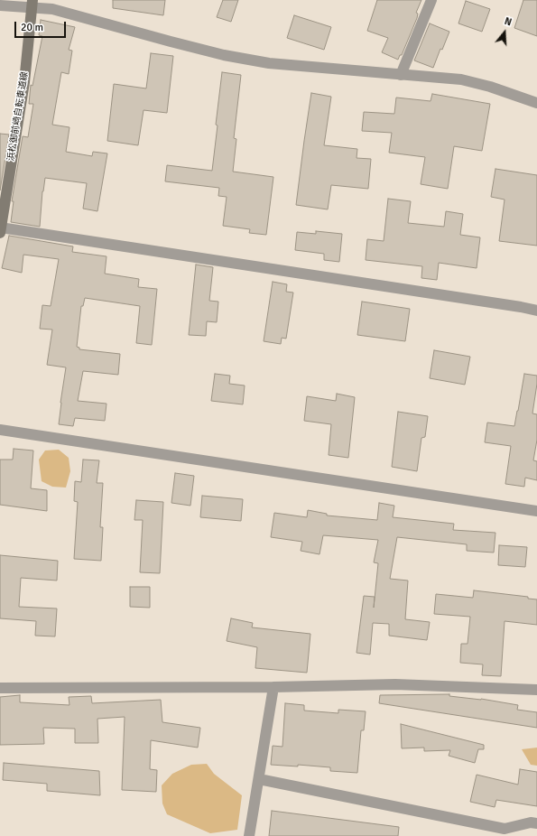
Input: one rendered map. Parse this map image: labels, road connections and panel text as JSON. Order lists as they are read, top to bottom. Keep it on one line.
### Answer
{"streets":{"main road":["浜松御前崎自転車道線"]},"scale_bar":"20 m","north":"top"}
